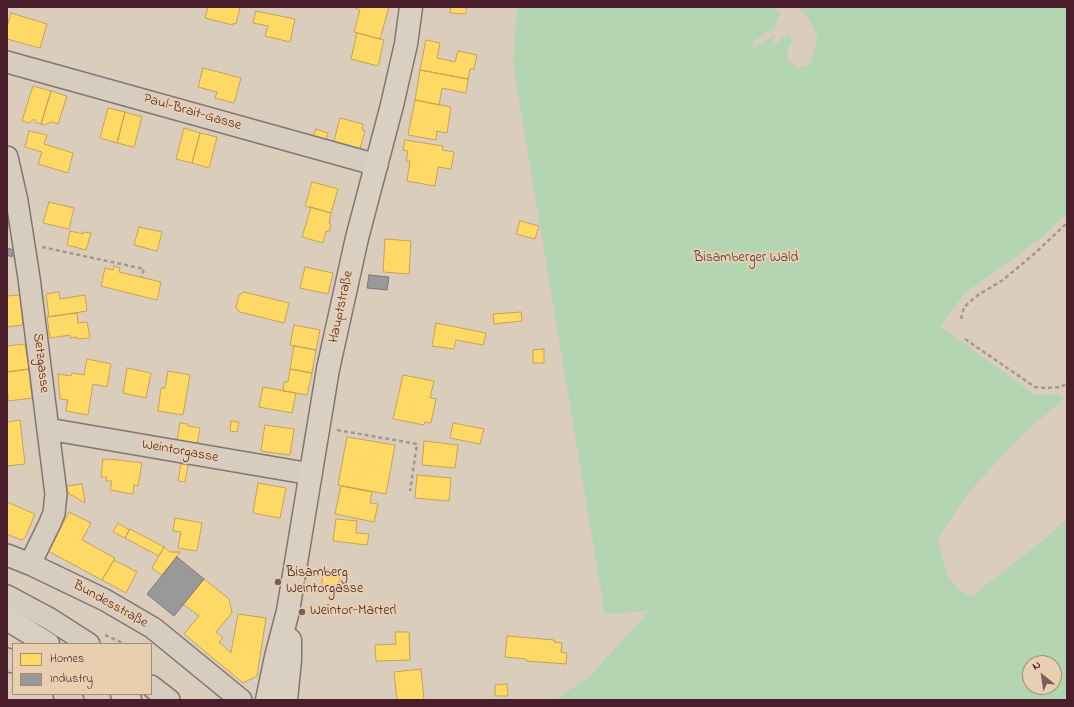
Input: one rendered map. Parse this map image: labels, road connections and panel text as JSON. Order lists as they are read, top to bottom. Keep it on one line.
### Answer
{"streets":{"main road":["Hauptstraße"],"street":["Paul-Brait-Gasse","Setzgasse","Weintorgasse","Bundesstraße"]},"crossings":[["Paul-Brait-Gasse","Hauptstraße"],["Hauptstraße","Weintorgasse"],["Setzgasse","Weintorgasse"],["Setzgasse","Bundesstraße"]],"parks":["Bisamberger Wald"],"places":["Bisamberg Weintorgasse","Weintor-Marterl"],"legend":["Homes","Industry"],"north":"top left"}
